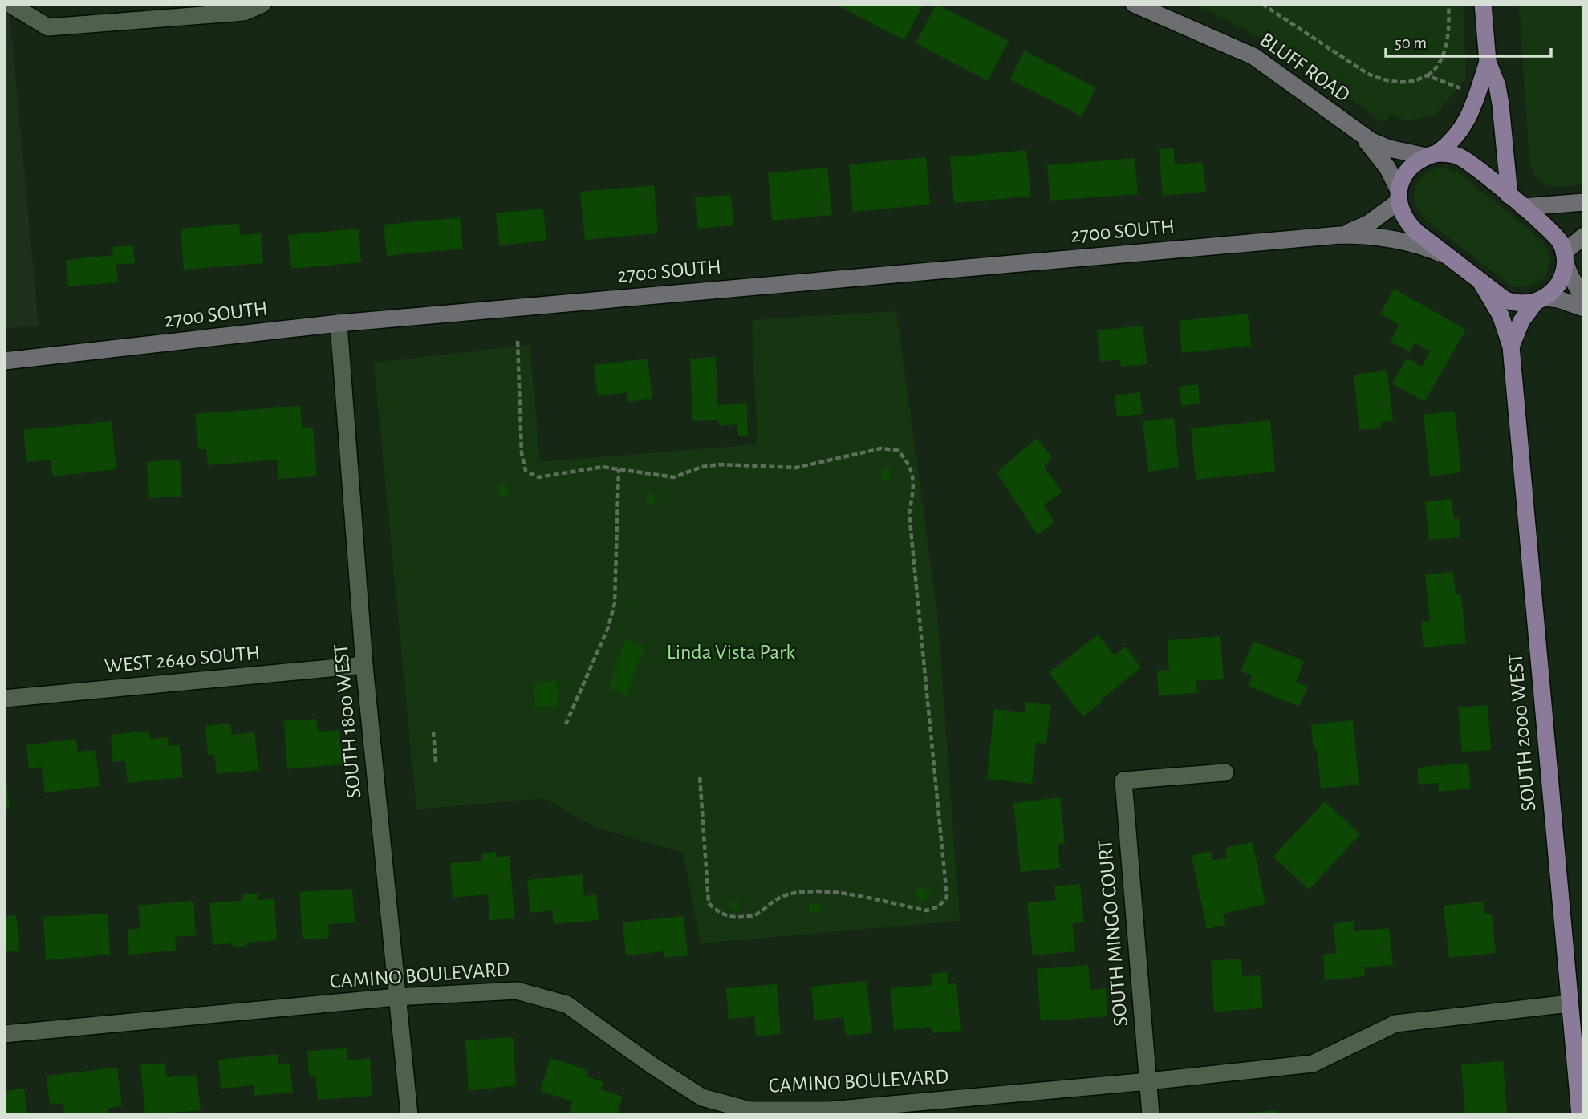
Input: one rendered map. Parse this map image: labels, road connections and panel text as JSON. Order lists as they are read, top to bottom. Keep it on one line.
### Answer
{"streets":{"main road":["BLUFF ROAD","2700 SOUTH","SOUTH 2000 WEST"],"street":["WEST 2640 SOUTH","SOUTH 1800 WEST","SOUTH MINGO COURT","CAMINO BOULEVARD"]},"crossings":[["BLUFF ROAD","2700 SOUTH"],["2700 SOUTH","SOUTH 1800 WEST"],["WEST 2640 SOUTH","SOUTH 1800 WEST"],["SOUTH 1800 WEST","CAMINO BOULEVARD"],["SOUTH 2000 WEST","CAMINO BOULEVARD"],["SOUTH MINGO COURT","CAMINO BOULEVARD"]],"parks":["Linda Vista Park"],"scale_bar":"50 m"}
